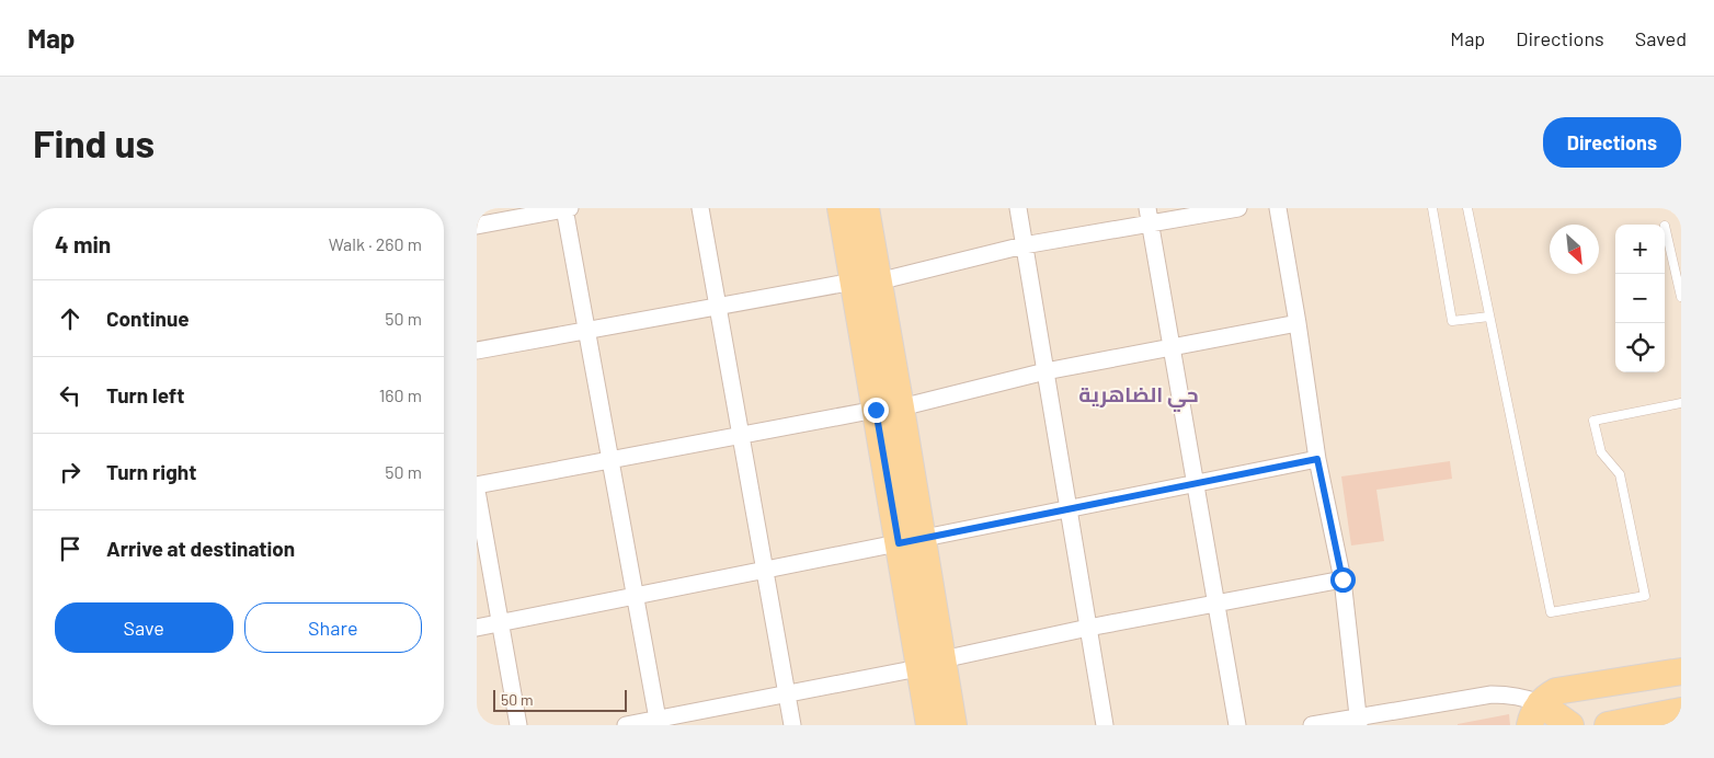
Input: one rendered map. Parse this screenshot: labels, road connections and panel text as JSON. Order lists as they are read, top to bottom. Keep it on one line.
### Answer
{"districts":["حي الضاهرية"],"scale_bar":"50 m","north":"bottom right","page":{"header":"Map","nav":["Map","Directions","Saved"],"buttons":["Directions",["Save","Share"]],"title":"Find us","heading":["4 min","Walk · 260 m"],"map_buttons":["+","−"],"list":[["Continue","50 m"],["Turn left","160 m"],["Turn right","50 m"],"Arrive at destination"],"scale":"50 m"}}
